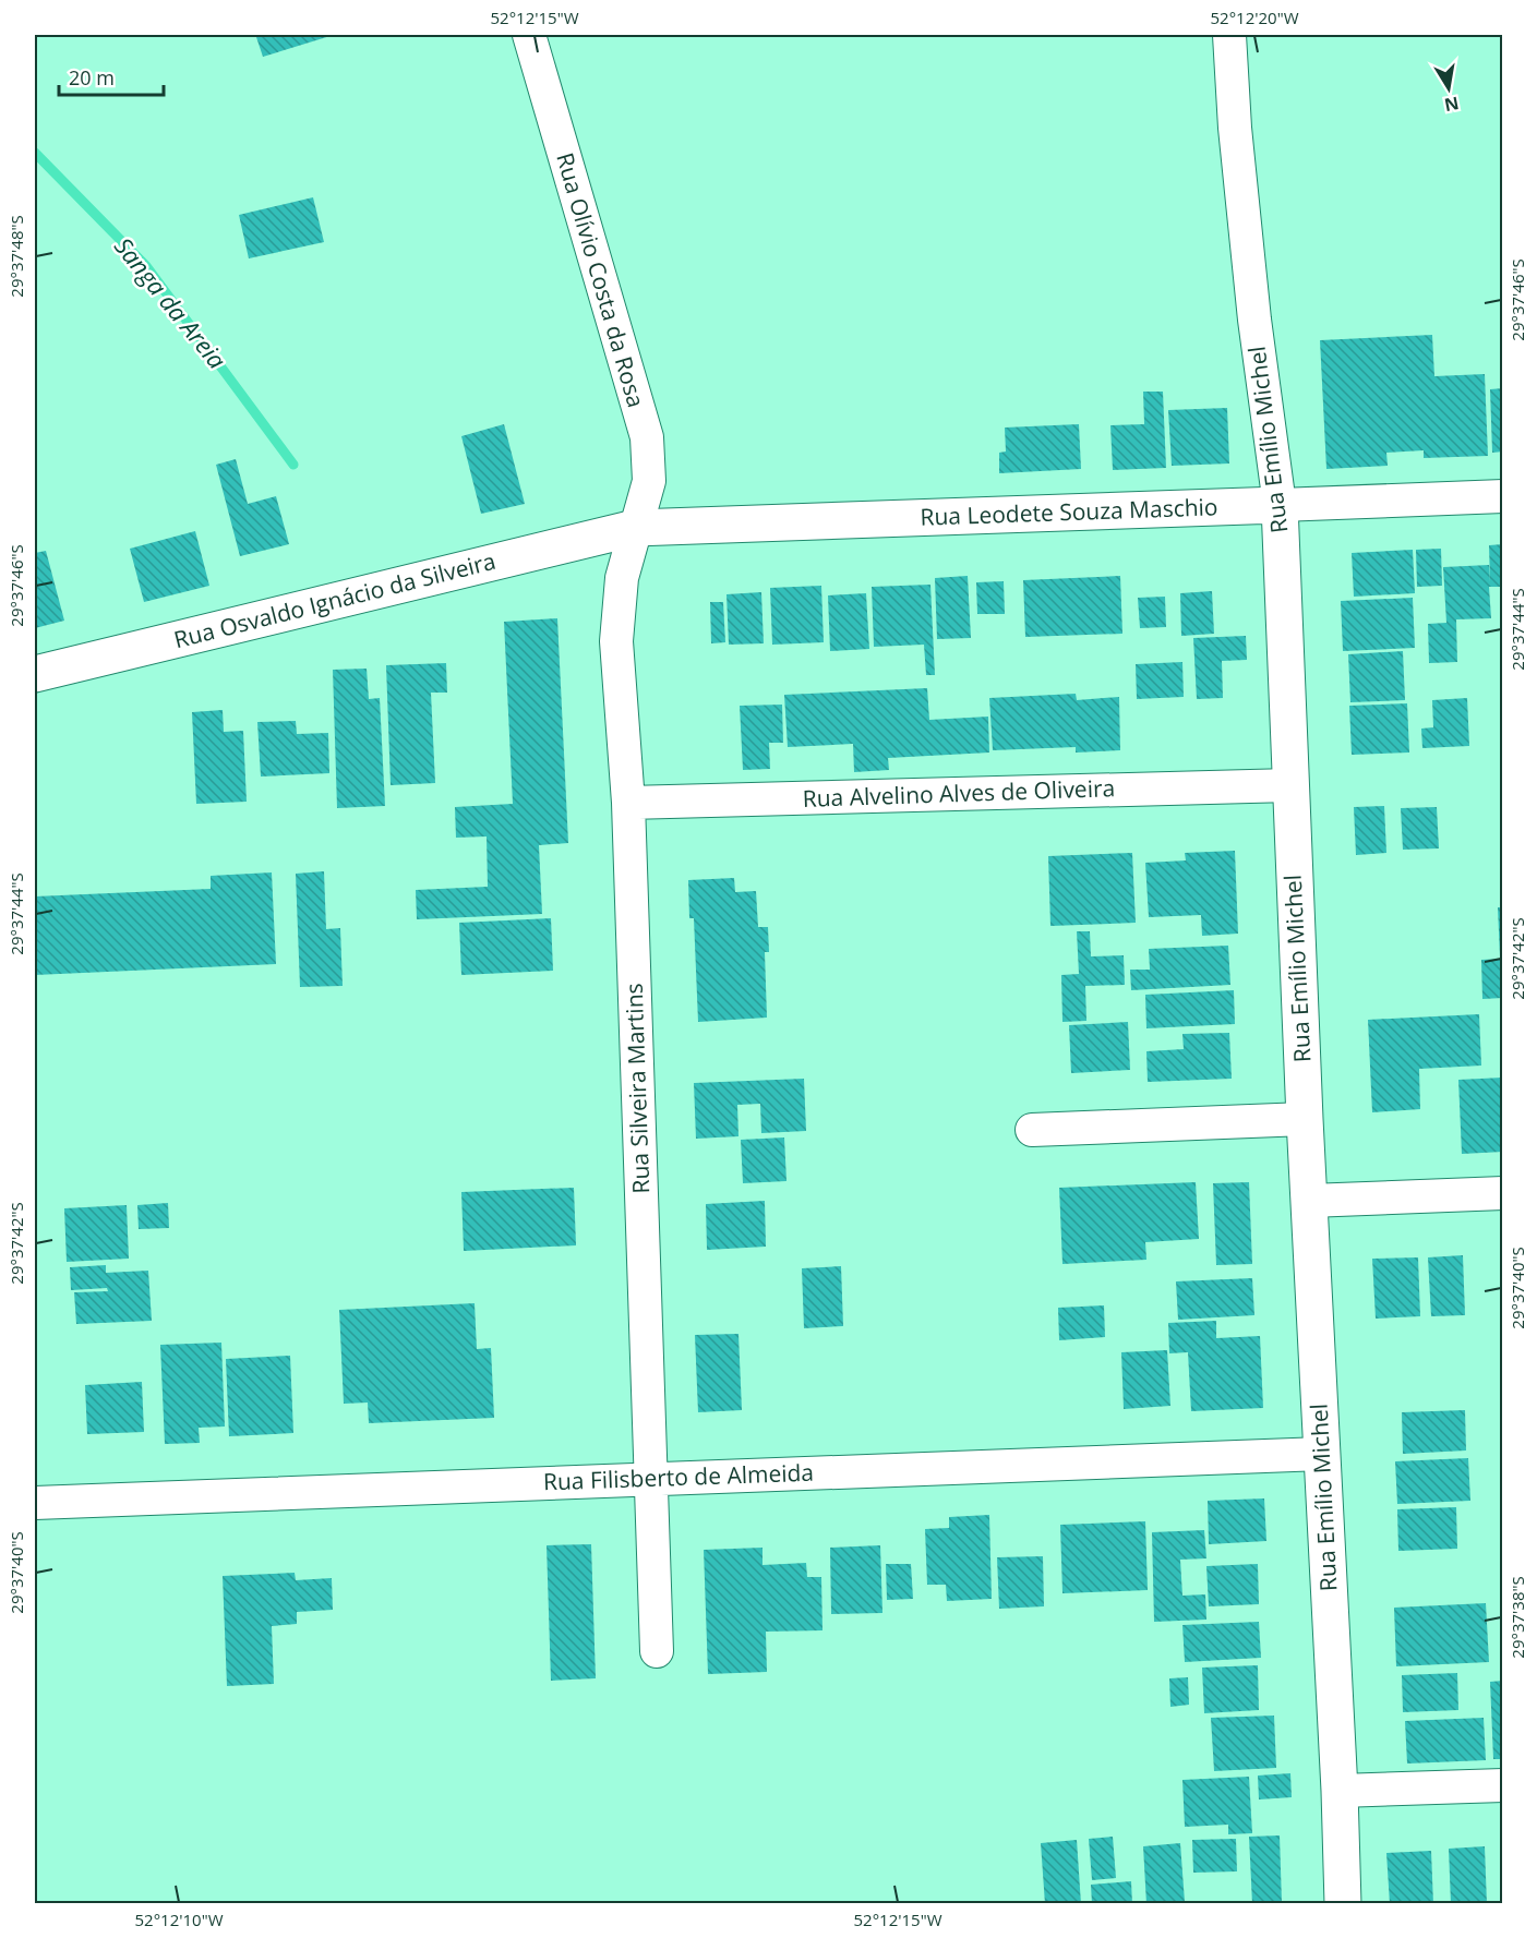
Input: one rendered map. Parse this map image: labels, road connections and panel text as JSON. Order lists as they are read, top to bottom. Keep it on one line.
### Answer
{"streets":{"street":["Rua Olívio Costa da Rosa","Rua Emílio Michel","Rua Leodete Souza Maschio","Rua Osvaldo Ignácio da Silveira","Rua Alvelino Alves de Oliveira","Rua Silveira Martins","Rua Filisberto de Almeida"]},"crossings":[["Rua Olívio Costa da Rosa","Rua Leodete Souza Maschio"],["Rua Olívio Costa da Rosa","Rua Osvaldo Ignácio da Silveira"],["Rua Olívio Costa da Rosa","Rua Silveira Martins"],["Rua Emílio Michel","Rua Leodete Souza Maschio"],["Rua Emílio Michel","Rua Alvelino Alves de Oliveira"],["Rua Emílio Michel","Rua Filisberto de Almeida"],["Rua Leodete Souza Maschio","Rua Osvaldo Ignácio da Silveira"],["Rua Leodete Souza Maschio","Rua Silveira Martins"],["Rua Osvaldo Ignácio da Silveira","Rua Silveira Martins"],["Rua Alvelino Alves de Oliveira","Rua Silveira Martins"],["Rua Silveira Martins","Rua Filisberto de Almeida"]],"water":["Sanga da Areia"],"scale_bar":"20 m","north":"bottom","coordinates":["52°12'15\"W","52°12'20\"W","29°37'48\"S","29°37'46\"S","29°37'44\"S","29°37'42\"S","29°37'40\"S","29°37'38\"S","52°12'10\"W"]}
